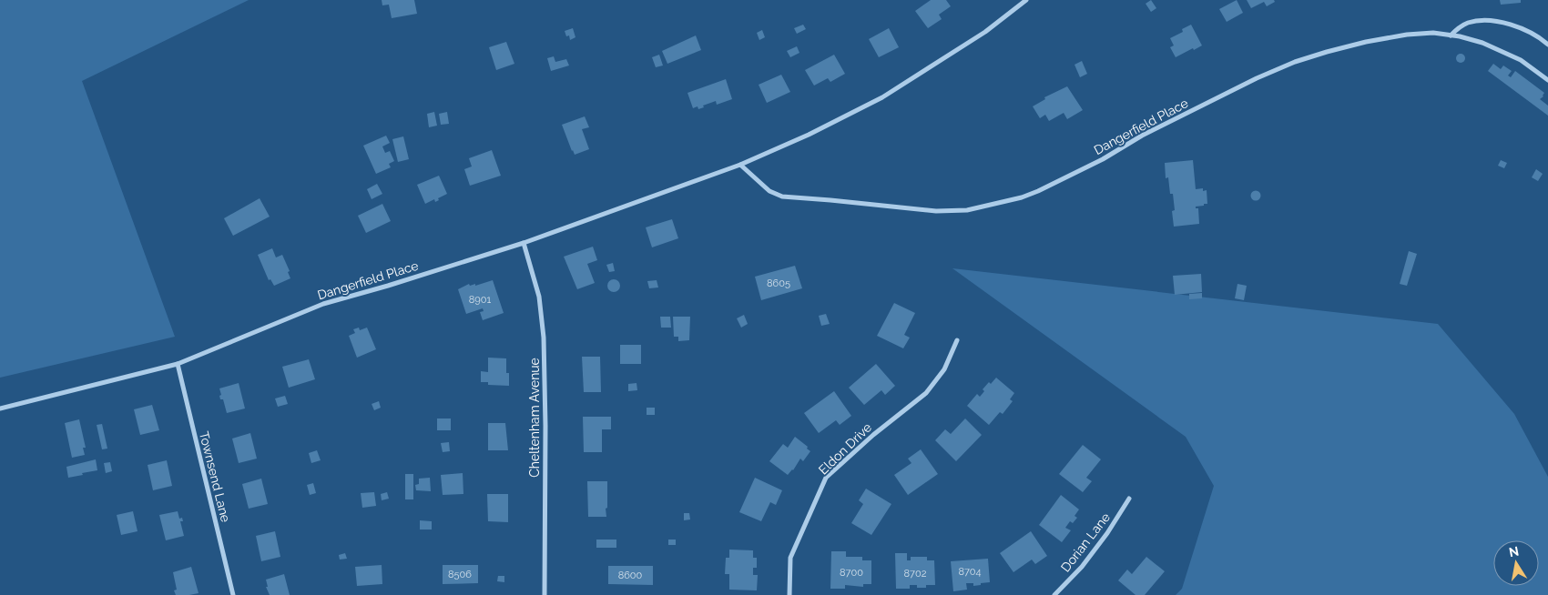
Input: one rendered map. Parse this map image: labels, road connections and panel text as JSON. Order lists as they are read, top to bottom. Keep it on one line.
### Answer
{"streets":{"street":["Dangerfield Place","Cheltenham Avenue","Eldon Drive","Townsend Lane","Dorian Lane"]},"crossings":[["Dangerfield Place","Cheltenham Avenue"],["Dangerfield Place","Townsend Lane"]],"house_numbers":["8605","8901","8704","8700","8702","8506","8600"],"north":"top"}
